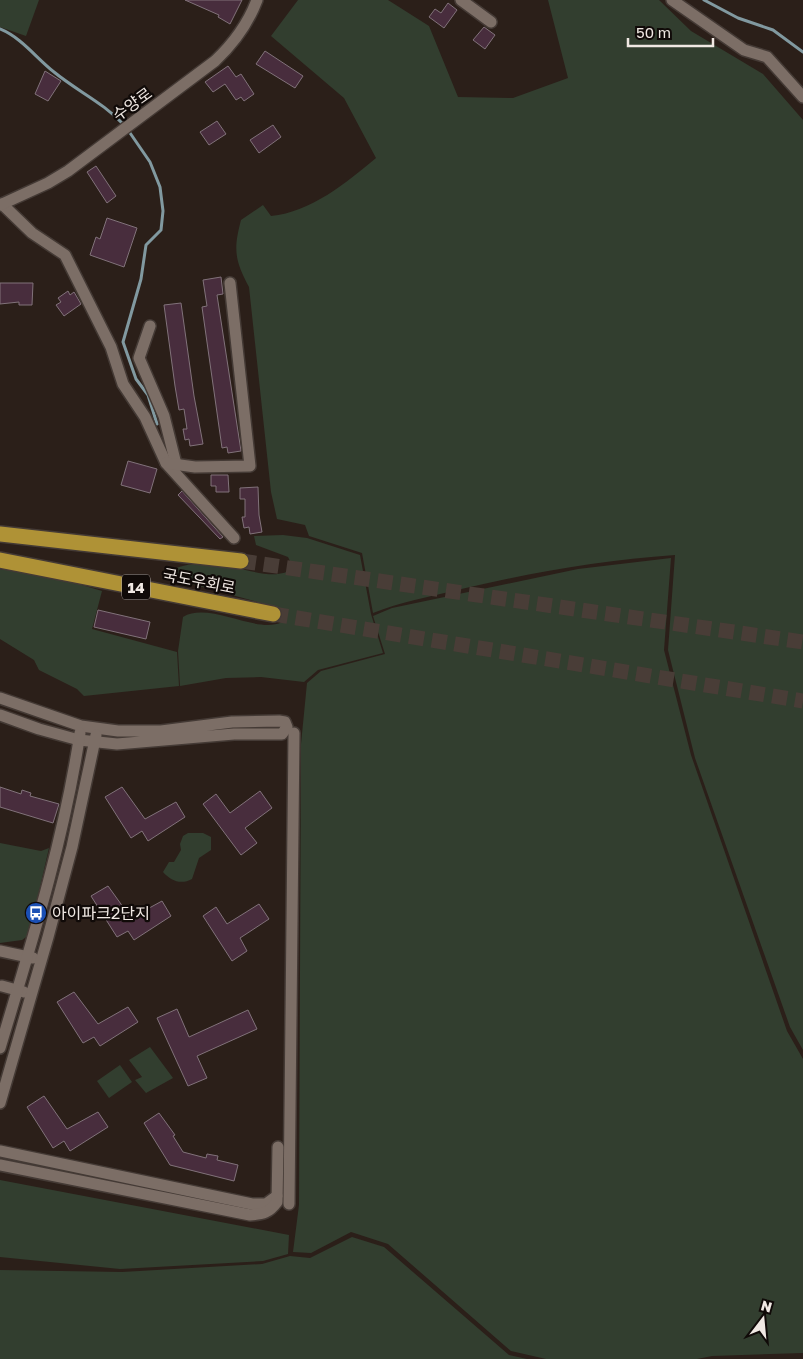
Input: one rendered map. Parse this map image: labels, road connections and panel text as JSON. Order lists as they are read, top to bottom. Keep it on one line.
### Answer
{"streets":{"highway":["국도우회로","14"],"street":["수양로"]},"places":{"bus stop":["아이파크2단지"]},"scale_bar":"50 m","north":"top"}
